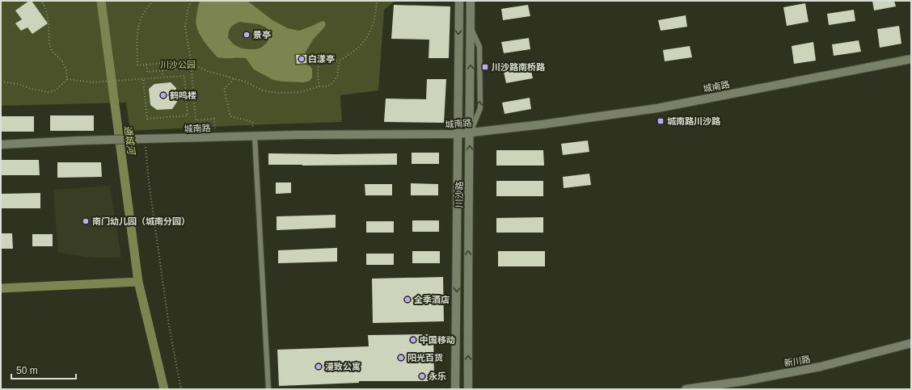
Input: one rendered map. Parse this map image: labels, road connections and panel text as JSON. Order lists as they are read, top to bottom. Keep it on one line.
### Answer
{"streets":{"street":["城南路","川沙路","新川路"]},"crossings":[["城南路","川沙路"]],"water":["通城河"],"parks":["川沙公园"],"places":{"other":["景亭","白漾亭","鹤鸣楼","南门幼儿园（城南分园）","全季酒店","中国移动","阳光百货","漫致公寓","永乐"],"transit":["川沙路南桥路","城南路川沙路"]},"scale_bar":"50 m"}
